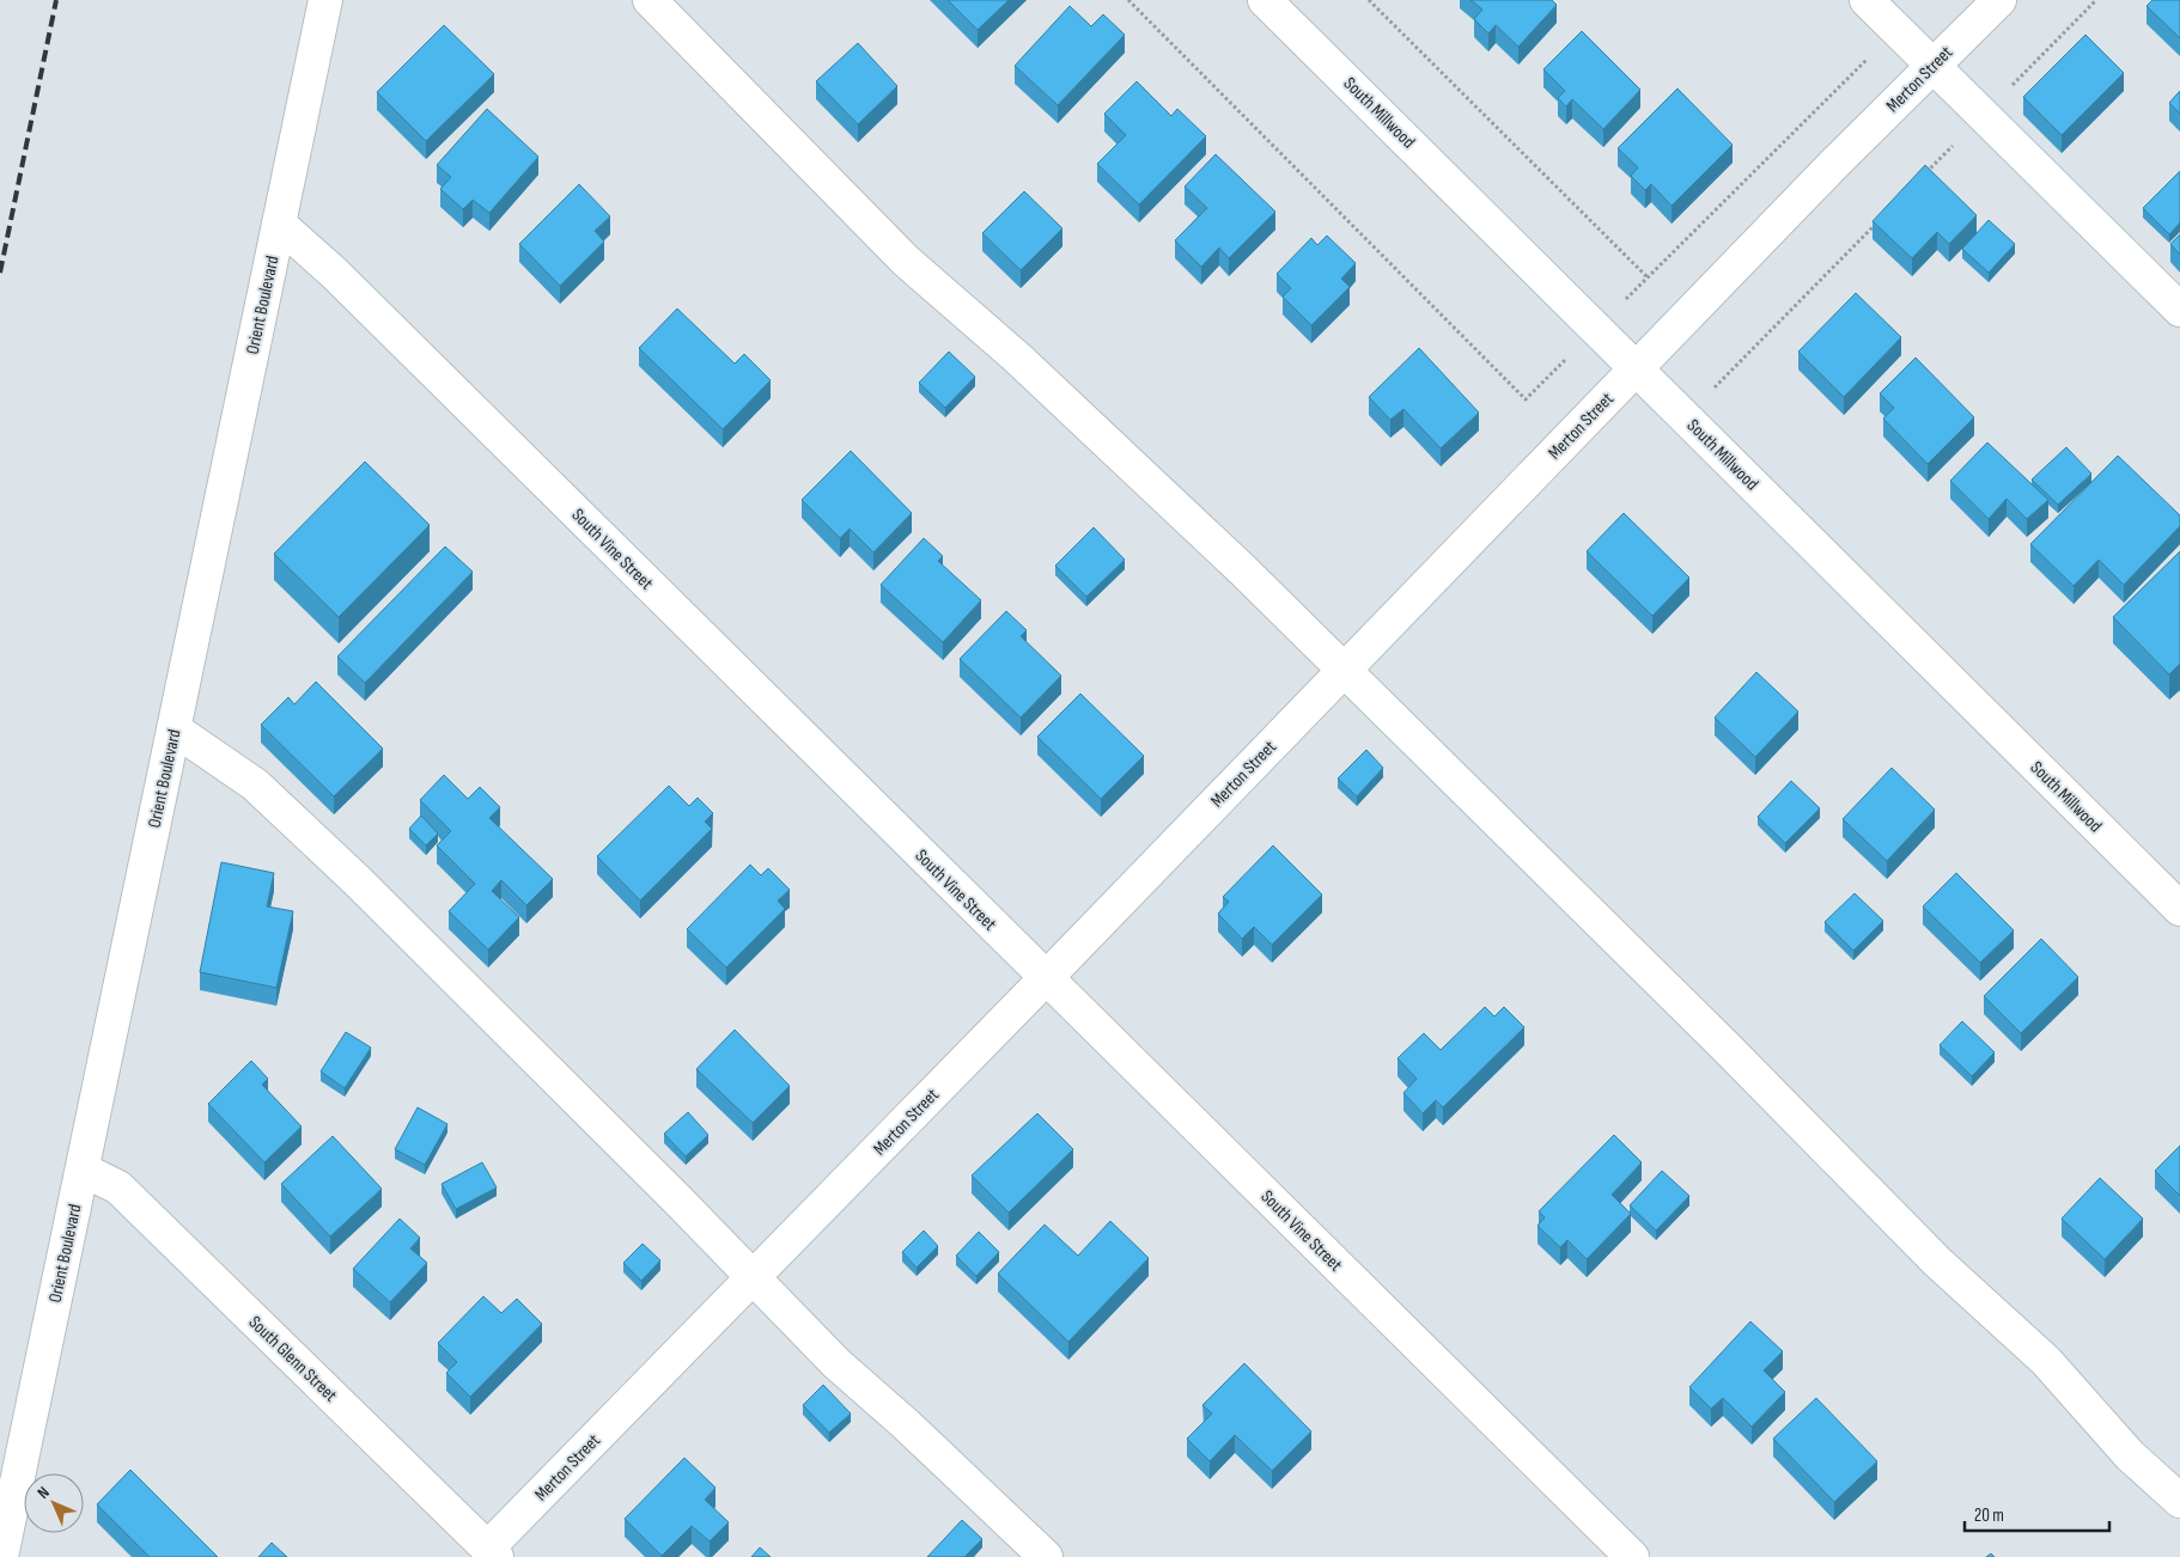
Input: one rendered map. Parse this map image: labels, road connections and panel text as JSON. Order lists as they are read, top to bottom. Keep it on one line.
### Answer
{"streets":{"street":["Merton Street","South Millwood","Orient Boulevard","South Vine Street","South Glenn Street"]},"crossings":[["Merton Street","South Millwood"],["Merton Street","South Vine Street"],["Merton Street","South Glenn Street"],["Orient Boulevard","South Vine Street"],["Orient Boulevard","South Glenn Street"]],"scale_bar":"20 m","north":"top left"}
